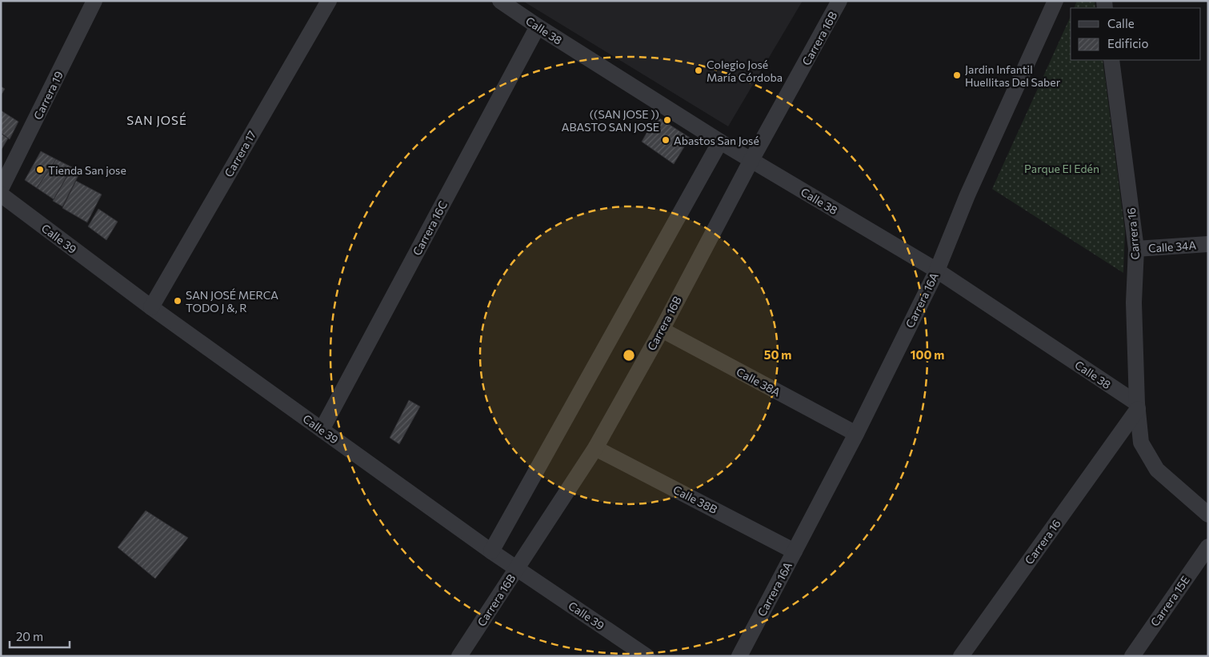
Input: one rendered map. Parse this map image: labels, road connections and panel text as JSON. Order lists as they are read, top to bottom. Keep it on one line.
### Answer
{"streets":{"street":["Calle 38","Carrera 16B","Carrera 19","Carrera 17","Carrera 16C","Carrera 16","Calle 39","Calle 34A","Carrera 16A","Calle 38A","Calle 38B","Carrera 15E"]},"crossings":[["Calle 38","Carrera 16B"],["Calle 38","Carrera 16C"],["Calle 38","Carrera 16"],["Calle 38","Carrera 16A"],["Carrera 16B","Calle 39"],["Carrera 16B","Calle 38A"],["Carrera 16B","Calle 38B"],["Carrera 17","Calle 39"],["Carrera 16C","Calle 39"],["Carrera 16","Calle 34A"],["Carrera 16A","Calle 38A"],["Carrera 16A","Calle 38B"]],"districts":["SAN JOSÉ"],"parks":["Parque El Edén"],"places":["Colegio José María Córdoba","Jardin Infantil Huellitas Del Saber","((SAN JOSE )) ABASTO SAN JOSE","Abastos San José","Tienda San jose","SAN JOSÉ MERCA TODO J &, R"],"legend":["Calle","Edificio"],"scale_bar":"20 m","rings":["50 m","100 m"]}
